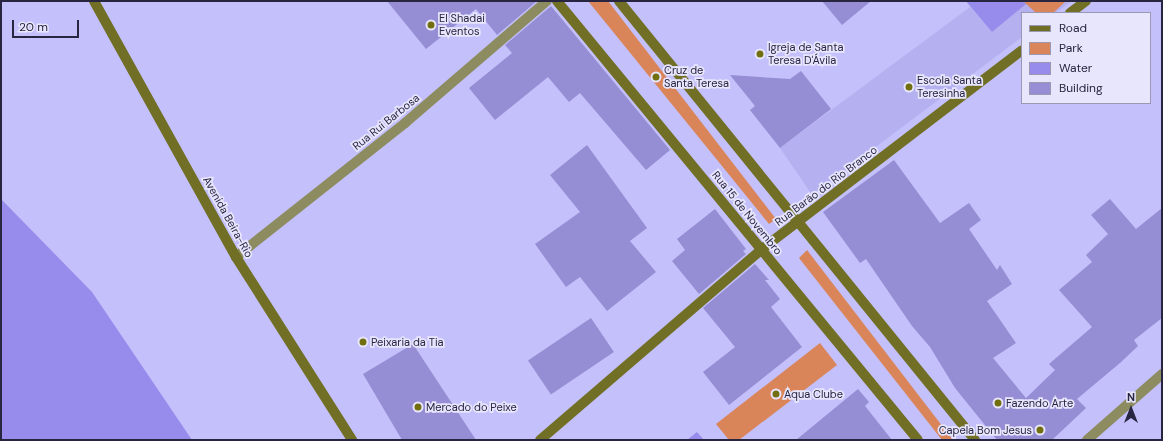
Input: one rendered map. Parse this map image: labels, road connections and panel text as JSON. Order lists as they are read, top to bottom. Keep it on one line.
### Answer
{"streets":{"street":["Rua Rui Barbosa","Rua Barão do Rio Branco","Rua 15 de Novembro","Avenida Beira-Rio"]},"crossings":[["Rua Rui Barbosa","Avenida Beira-Rio"],["Rua Barão do Rio Branco","Rua 15 de Novembro"]],"places":["El Shadai Eventos","Igreja de Santa Teresa D'Ávila","Cruz de Santa Teresa","Escola Santa Teresinha","Peixaria da Tia","Aqua Clube","Fazendo Arte","Mercado do Peixe","Capela Bom Jesus"],"legend":["Road","Park","Water","Building"],"scale_bar":"20 m","north":"top"}
